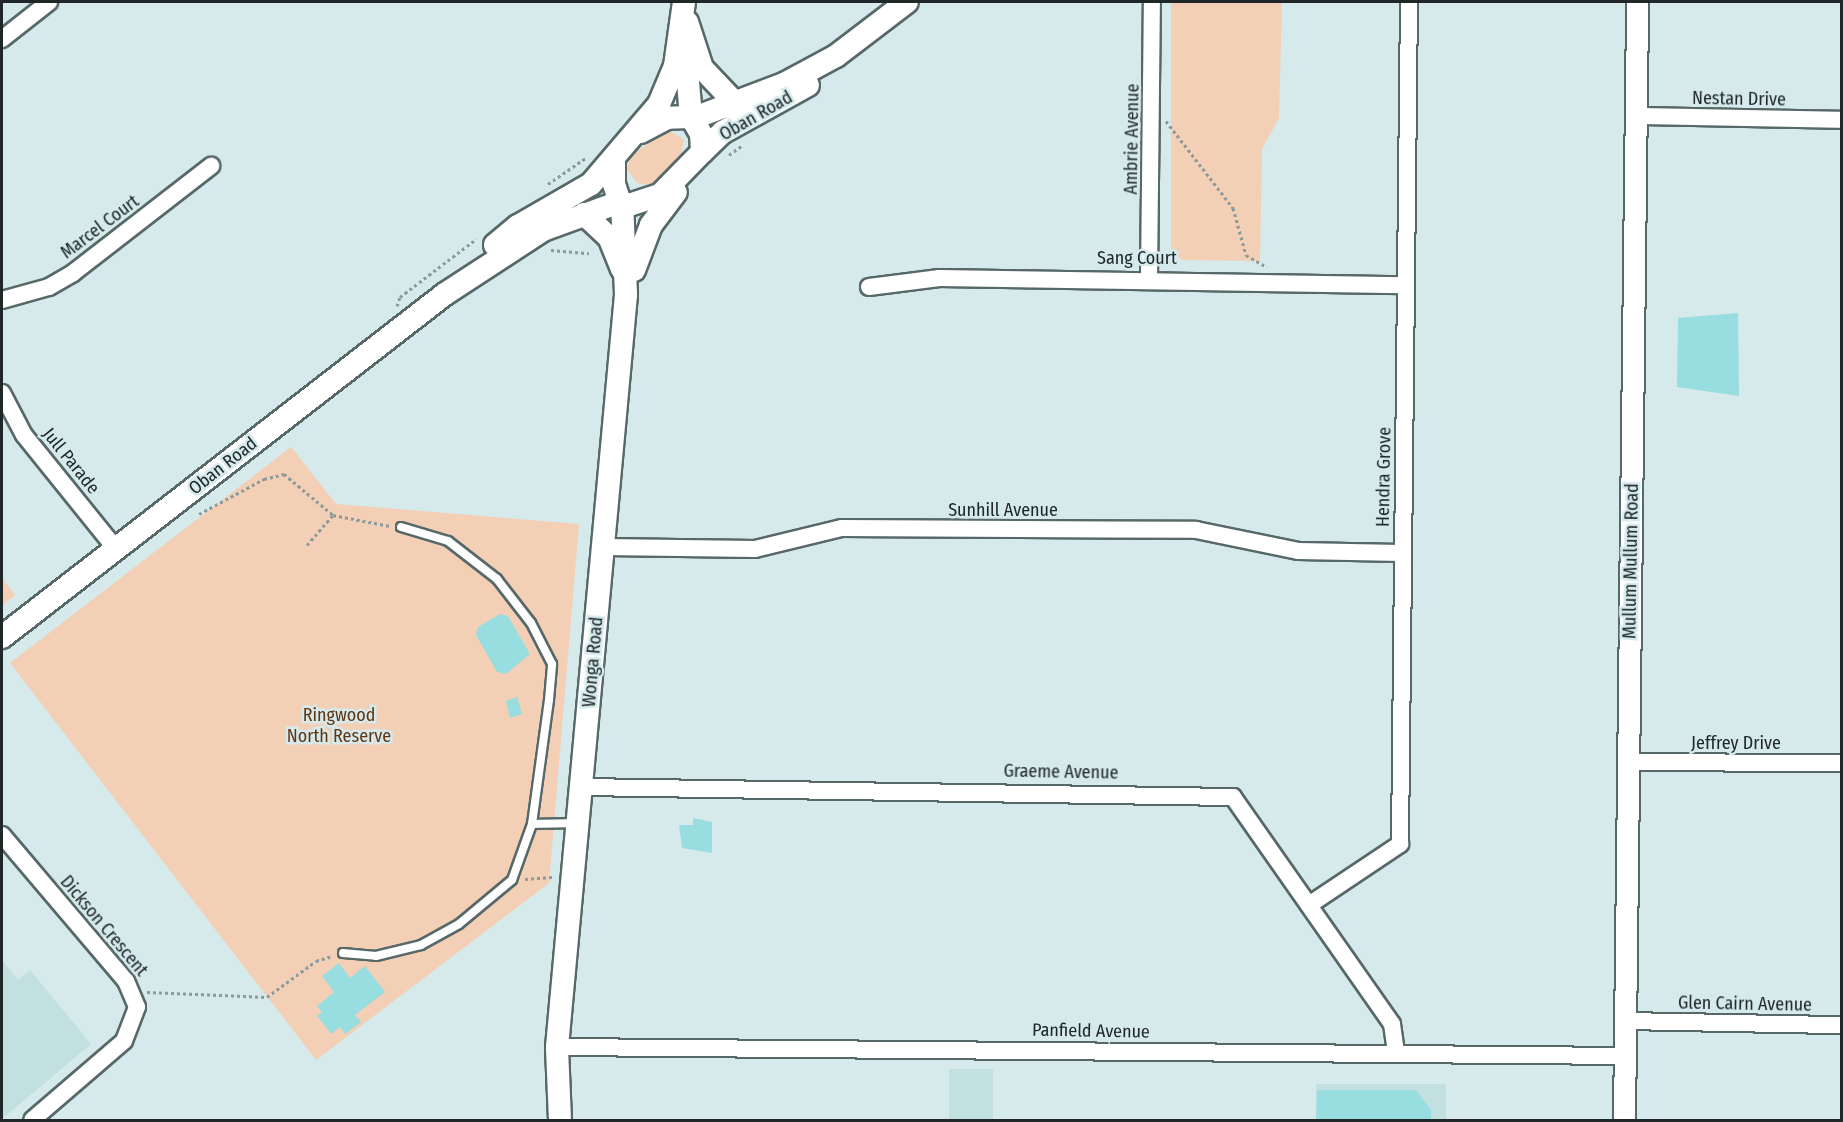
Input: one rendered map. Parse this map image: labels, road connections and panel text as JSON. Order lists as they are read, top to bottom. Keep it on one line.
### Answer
{"streets":{"main road":["Oban Road","Wonga Road"],"street":["Nestan Drive","Ambrie Avenue","Marcel Court","Sang Court","Jull Parade","Hendra Grove","Sunhill Avenue","Mullum Mullum Road","Jeffrey Drive","Graeme Avenue","Dickson Crescent","Glen Cairn Avenue","Panfield Avenue"]},"crossings":[["Nestan Drive","Mullum Mullum Road"],["Oban Road","Jull Parade"],["Oban Road","Wonga Road"],["Ambrie Avenue","Sang Court"],["Sang Court","Hendra Grove"],["Hendra Grove","Sunhill Avenue"],["Hendra Grove","Graeme Avenue"],["Sunhill Avenue","Wonga Road"],["Mullum Mullum Road","Jeffrey Drive"],["Mullum Mullum Road","Glen Cairn Avenue"],["Mullum Mullum Road","Panfield Avenue"],["Wonga Road","Graeme Avenue"],["Wonga Road","Panfield Avenue"],["Graeme Avenue","Panfield Avenue"]],"parks":["Ringwood North Reserve"]}
